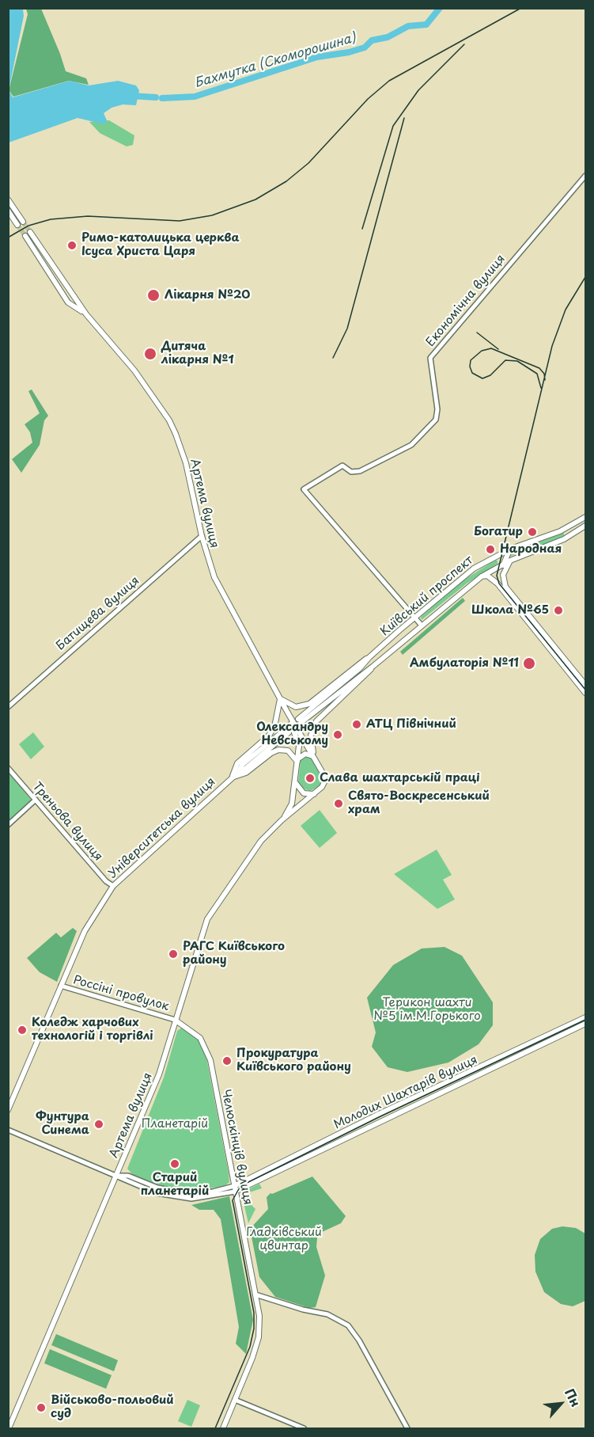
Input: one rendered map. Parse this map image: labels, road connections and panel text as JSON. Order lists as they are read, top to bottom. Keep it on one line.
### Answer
{"streets":{"main road":["Артема вулиця","Київський проспект","Університетська вулиця","Молодих Шахтарів вулиця","Челюскінців вулиця"],"street":["Економічна вулиця","Батищева вулиця","Треньова вулиця","Россіні провулок"]},"crossings":[["Економічна вулиця","Київський проспект"],["Артема вулиця","Батищева вулиця"],["Артема вулиця","Россіні провулок"],["Артема вулиця","Челюскінців вулиця"],["Треньова вулиця","Університетська вулиця"],["Університетська вулиця","Россіні провулок"],["Россіні провулок","Челюскінців вулиця"],["Молодих Шахтарів вулиця","Челюскінців вулиця"]],"water":["Бахмутка (Скоморошина)"],"parks":["Терикон шахти №5 ім.М.Горького","Планетарій","Гладківський цвинтар"],"places":["Римо-католицька церква Ісуса Христа Царя","Лікарня №20","Дитяча лікарня №1","Богатир","Народная","Школа №65","Амбулаторія №11","АТЦ Північний","Олександру Невському","Слава шахтарській праці","Свято-Воскресенський храм","РАГС Київського району","Коледж харчових технологій і торгівлі","Прокуратура Київського району","Фунтура Синема","Старий планетарій","Військово-польовий суд"],"north":"top right"}
